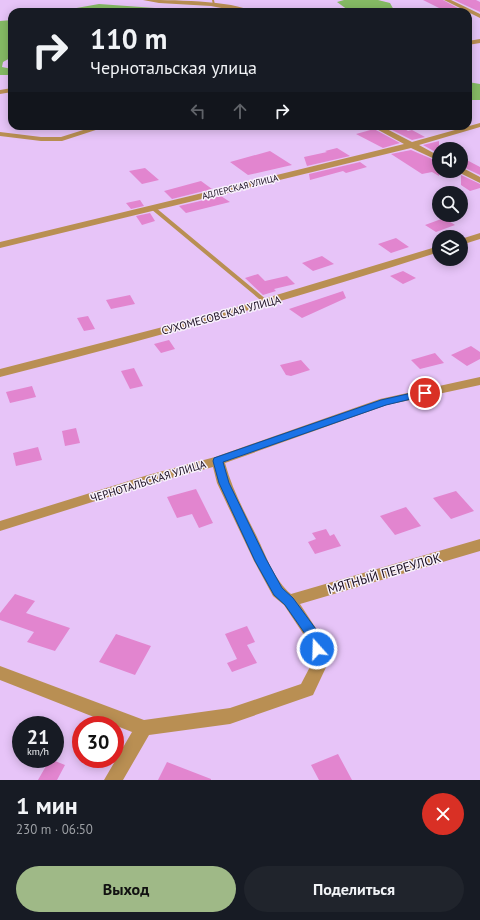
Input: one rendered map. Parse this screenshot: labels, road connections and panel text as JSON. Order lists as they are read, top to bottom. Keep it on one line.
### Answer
{"streets":{"street":["АДЛЕРСКАЯ УЛИЦА","СУХОМЕСОВСКАЯ УЛИЦА","ЧЕРНОТАЛЬСКАЯ УЛИЦА","МЯТНЫЙ ПЕРЕУЛОК"]},"page":{"turn":["110 m","Чернотальская улица"],"speed":"21 km/h","limit":"30","heading":["1 мин","230 m · 06:50"],"buttons":["Выход","Поделиться"]}}
